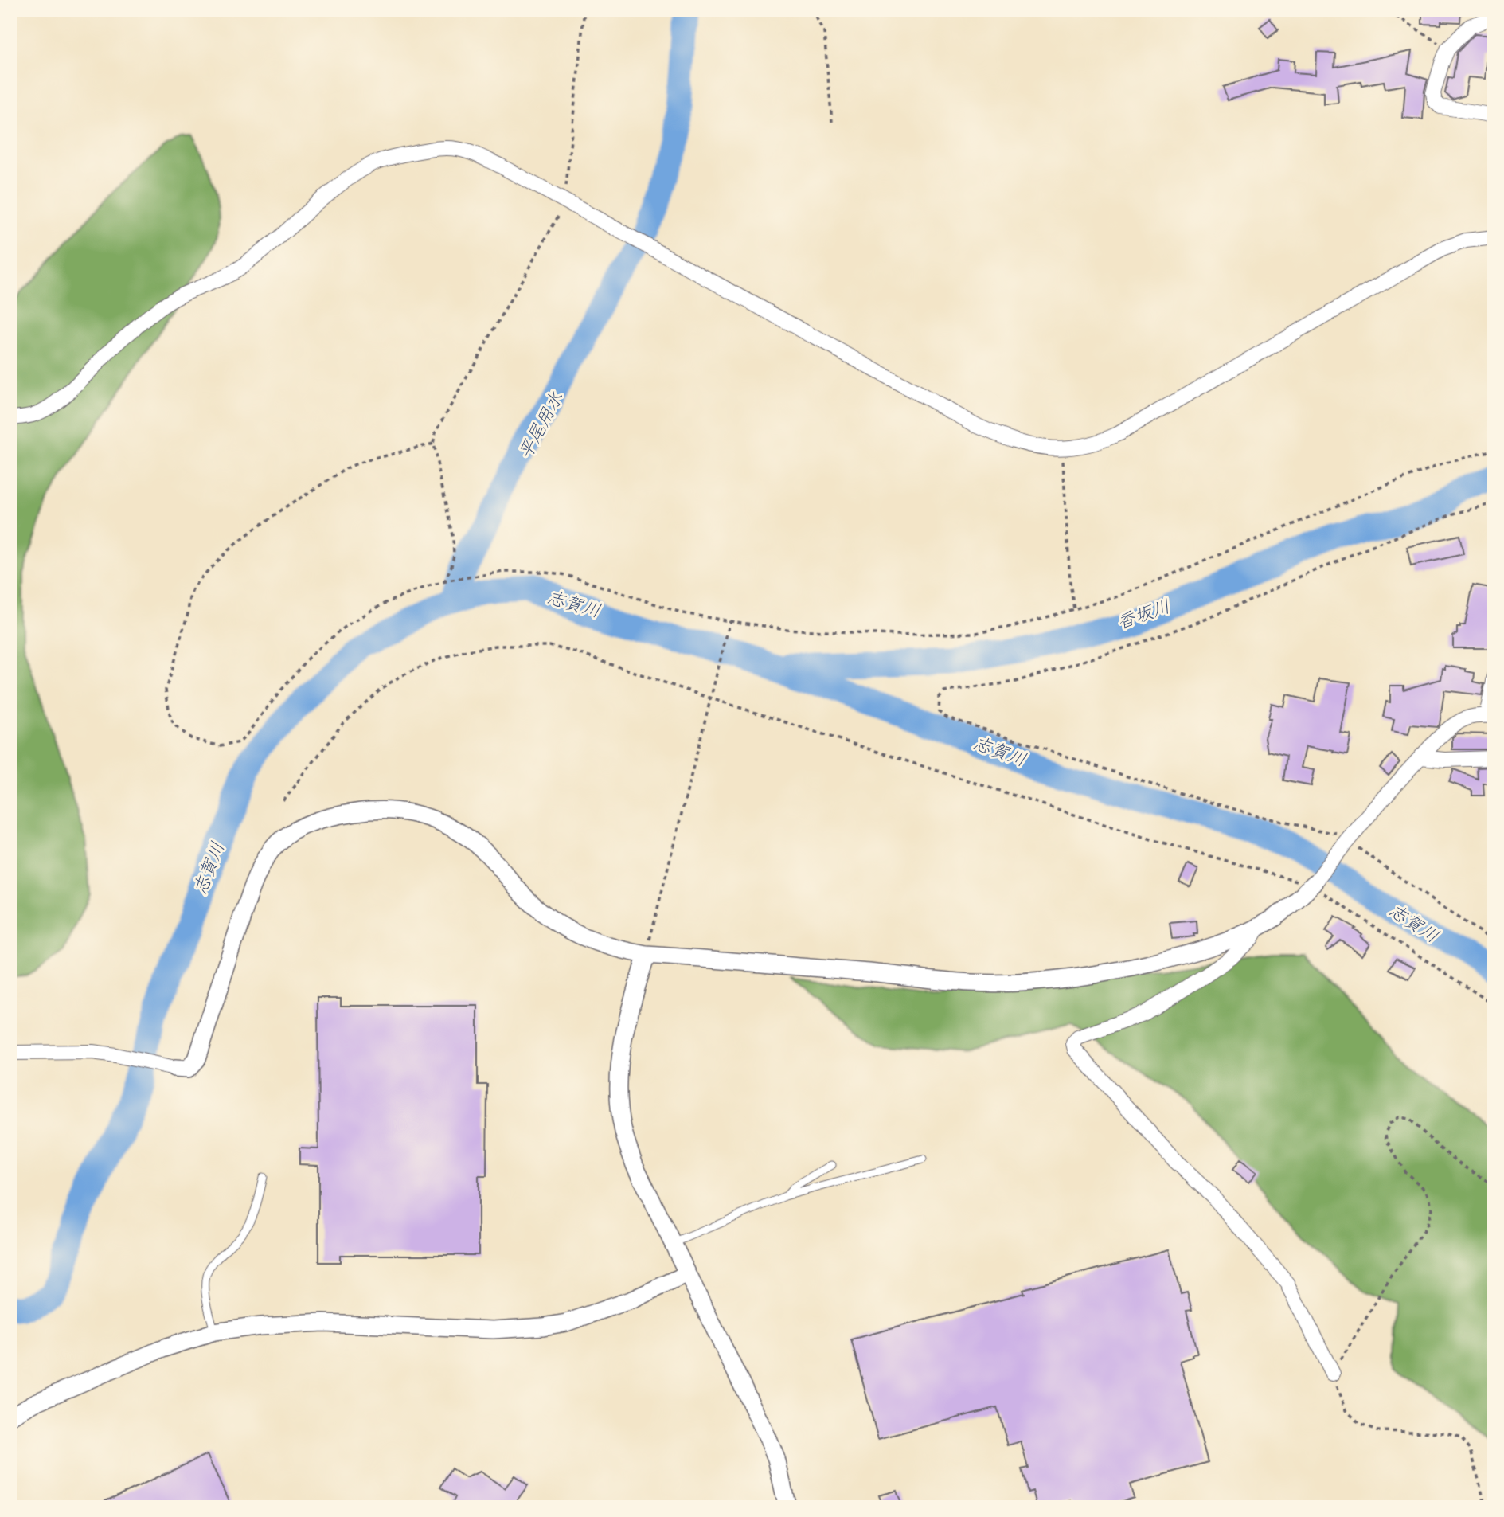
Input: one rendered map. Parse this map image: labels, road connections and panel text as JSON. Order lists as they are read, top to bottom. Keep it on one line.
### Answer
{"water":["平尾用水","志賀川","香坂川"]}
